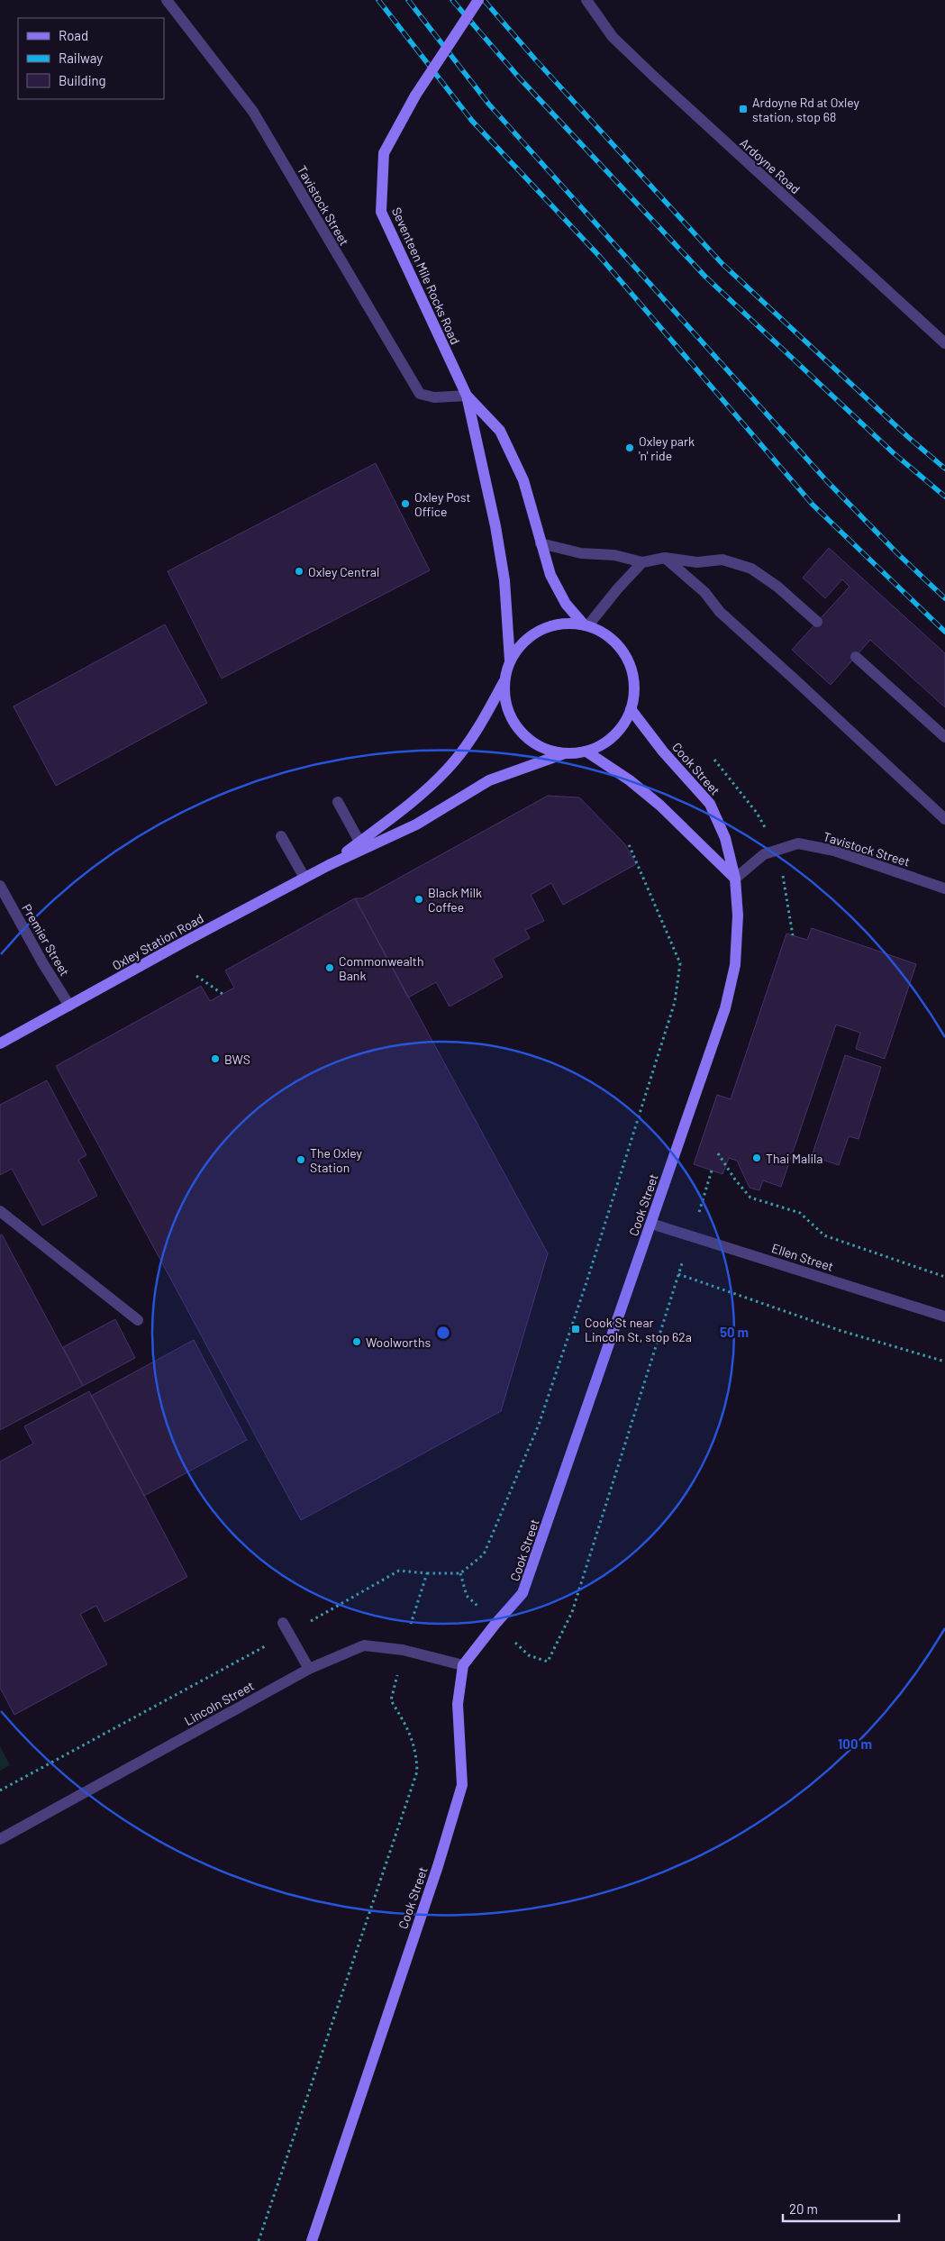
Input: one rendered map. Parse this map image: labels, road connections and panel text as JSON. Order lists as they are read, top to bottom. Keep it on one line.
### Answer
{"streets":{"main road":["Seventeen Mile Rocks Road","Cook Street","Oxley Station Road"],"street":["Ardoyne Road","Tavistock Street","Premier Street","Ellen Street","Lincoln Street"]},"crossings":[["Tavistock Street","Seventeen Mile Rocks Road"],["Tavistock Street","Cook Street"],["Seventeen Mile Rocks Road","Cook Street"],["Seventeen Mile Rocks Road","Oxley Station Road"],["Cook Street","Oxley Station Road"],["Cook Street","Ellen Street"],["Cook Street","Lincoln Street"],["Premier Street","Oxley Station Road"]],"places":{"transit":["Ardoyne Rd at Oxley station, stop 68","Cook St near Lincoln St, stop 62a"],"other":["Oxley park 'n' ride","Oxley Post Office","Oxley Central","Black Milk Coffee","Commonwealth Bank","BWS","Thai Malila","The Oxley Station","Woolworths"]},"legend":["Road","Railway","Building"],"scale_bar":"20 m","rings":["50 m","100 m"]}
